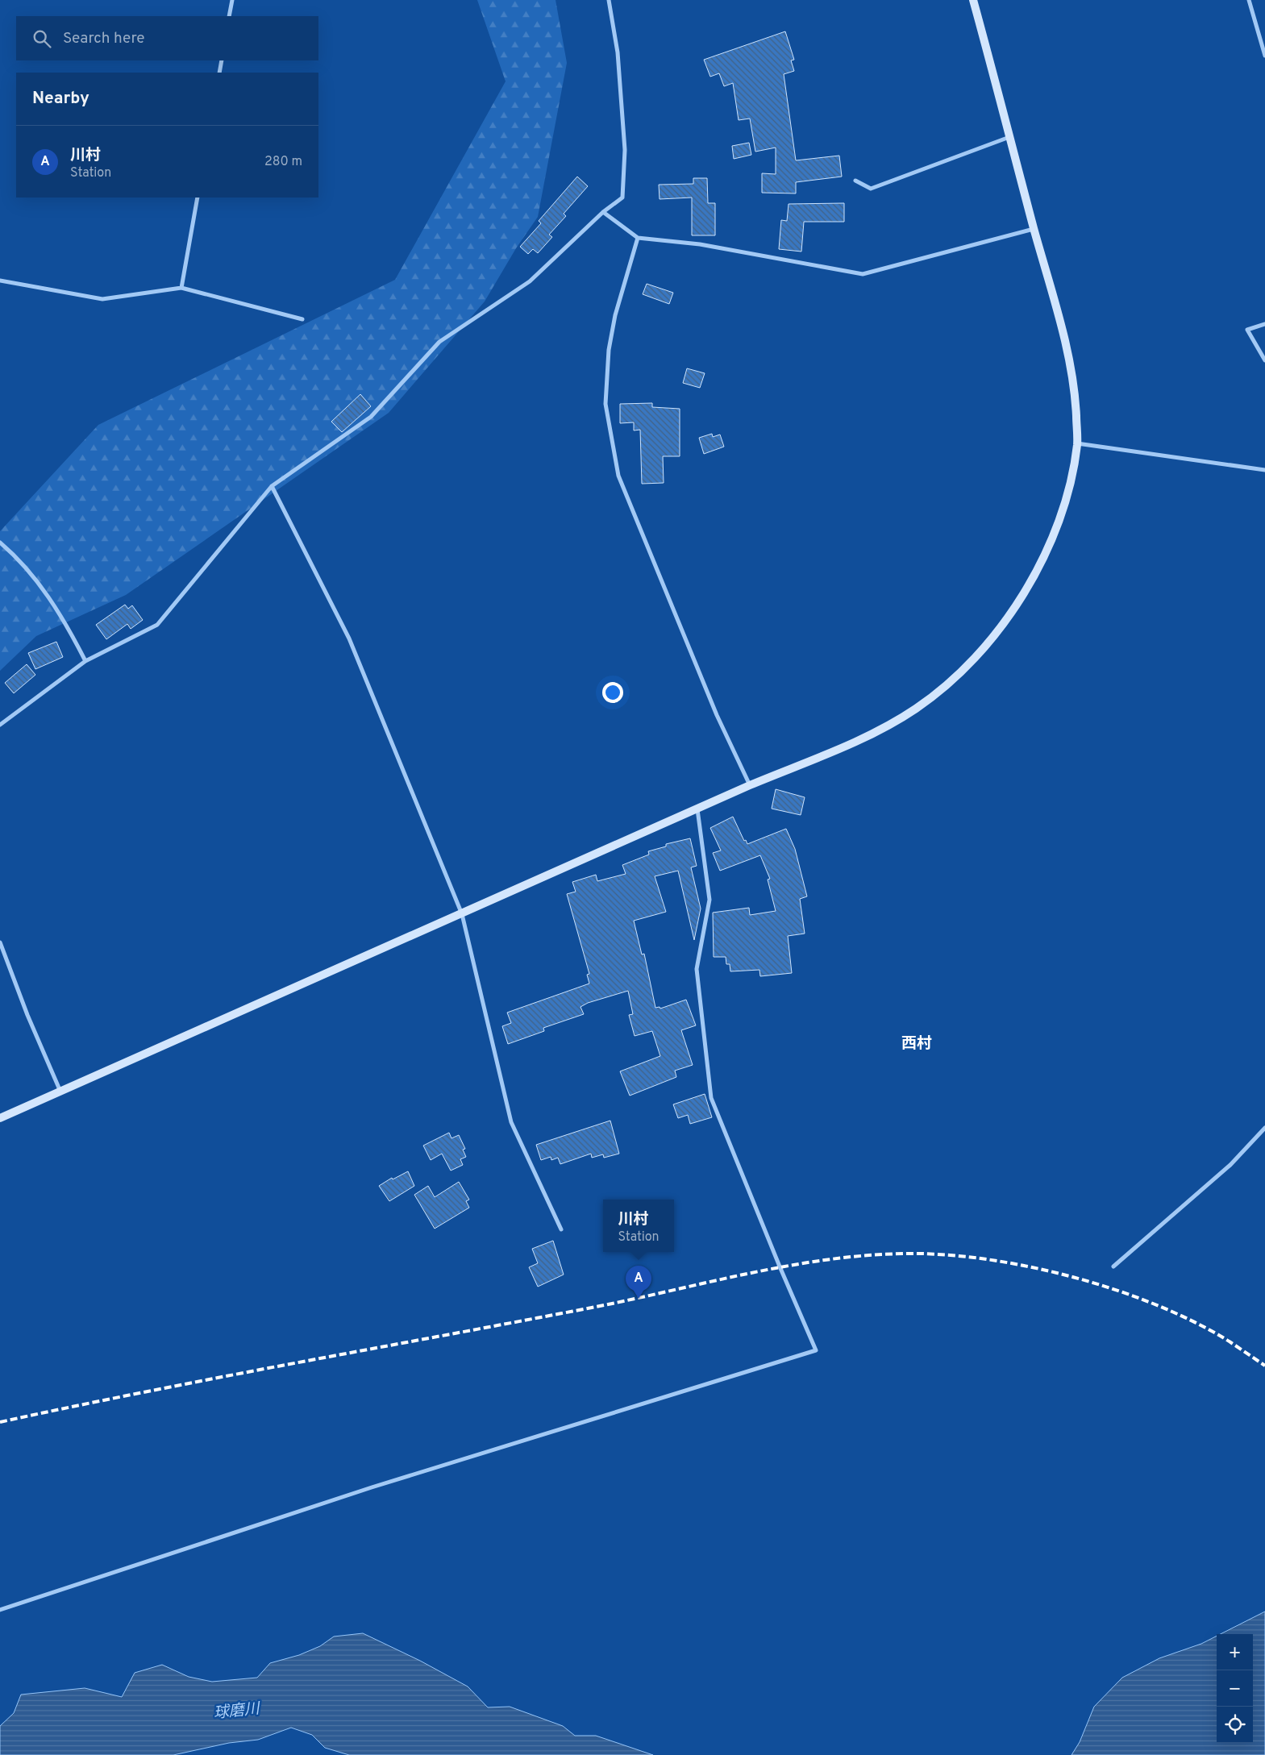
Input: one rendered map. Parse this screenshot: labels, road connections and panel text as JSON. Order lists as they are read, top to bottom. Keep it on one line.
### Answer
{"districts":["西村"],"water":["球磨川"],"page":{"search":"Search here","heading":"Nearby","list":[{"mark":"A","name":"川村","note":"Station","value":"280 m"}],"popup":["川村","Station"],"pins":"A","map_buttons":["+","−"]}}
